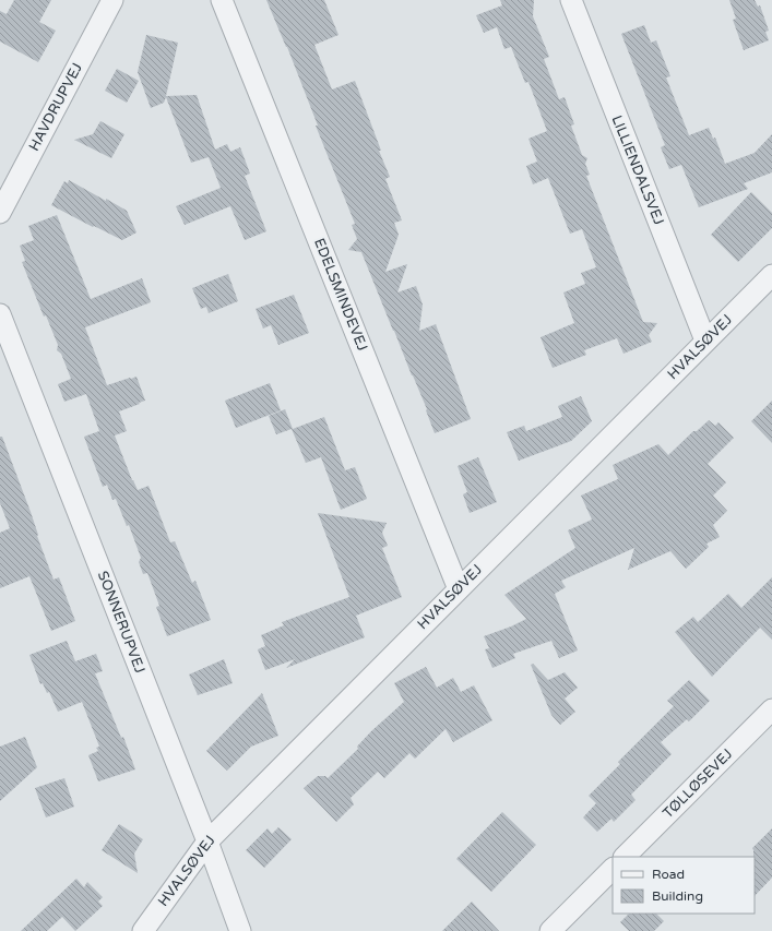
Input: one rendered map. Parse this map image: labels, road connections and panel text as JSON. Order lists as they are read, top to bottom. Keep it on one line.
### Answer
{"streets":{"street":["HAVDRUPVEJ","LILLIENDALSVEJ","EDELSMINDEVEJ","HVALSØVEJ","SONNERUPVEJ","TØLLØSEVEJ"]},"crossings":[["LILLIENDALSVEJ","HVALSØVEJ"],["EDELSMINDEVEJ","HVALSØVEJ"],["HVALSØVEJ","SONNERUPVEJ"]],"legend":["Road","Building"]}
